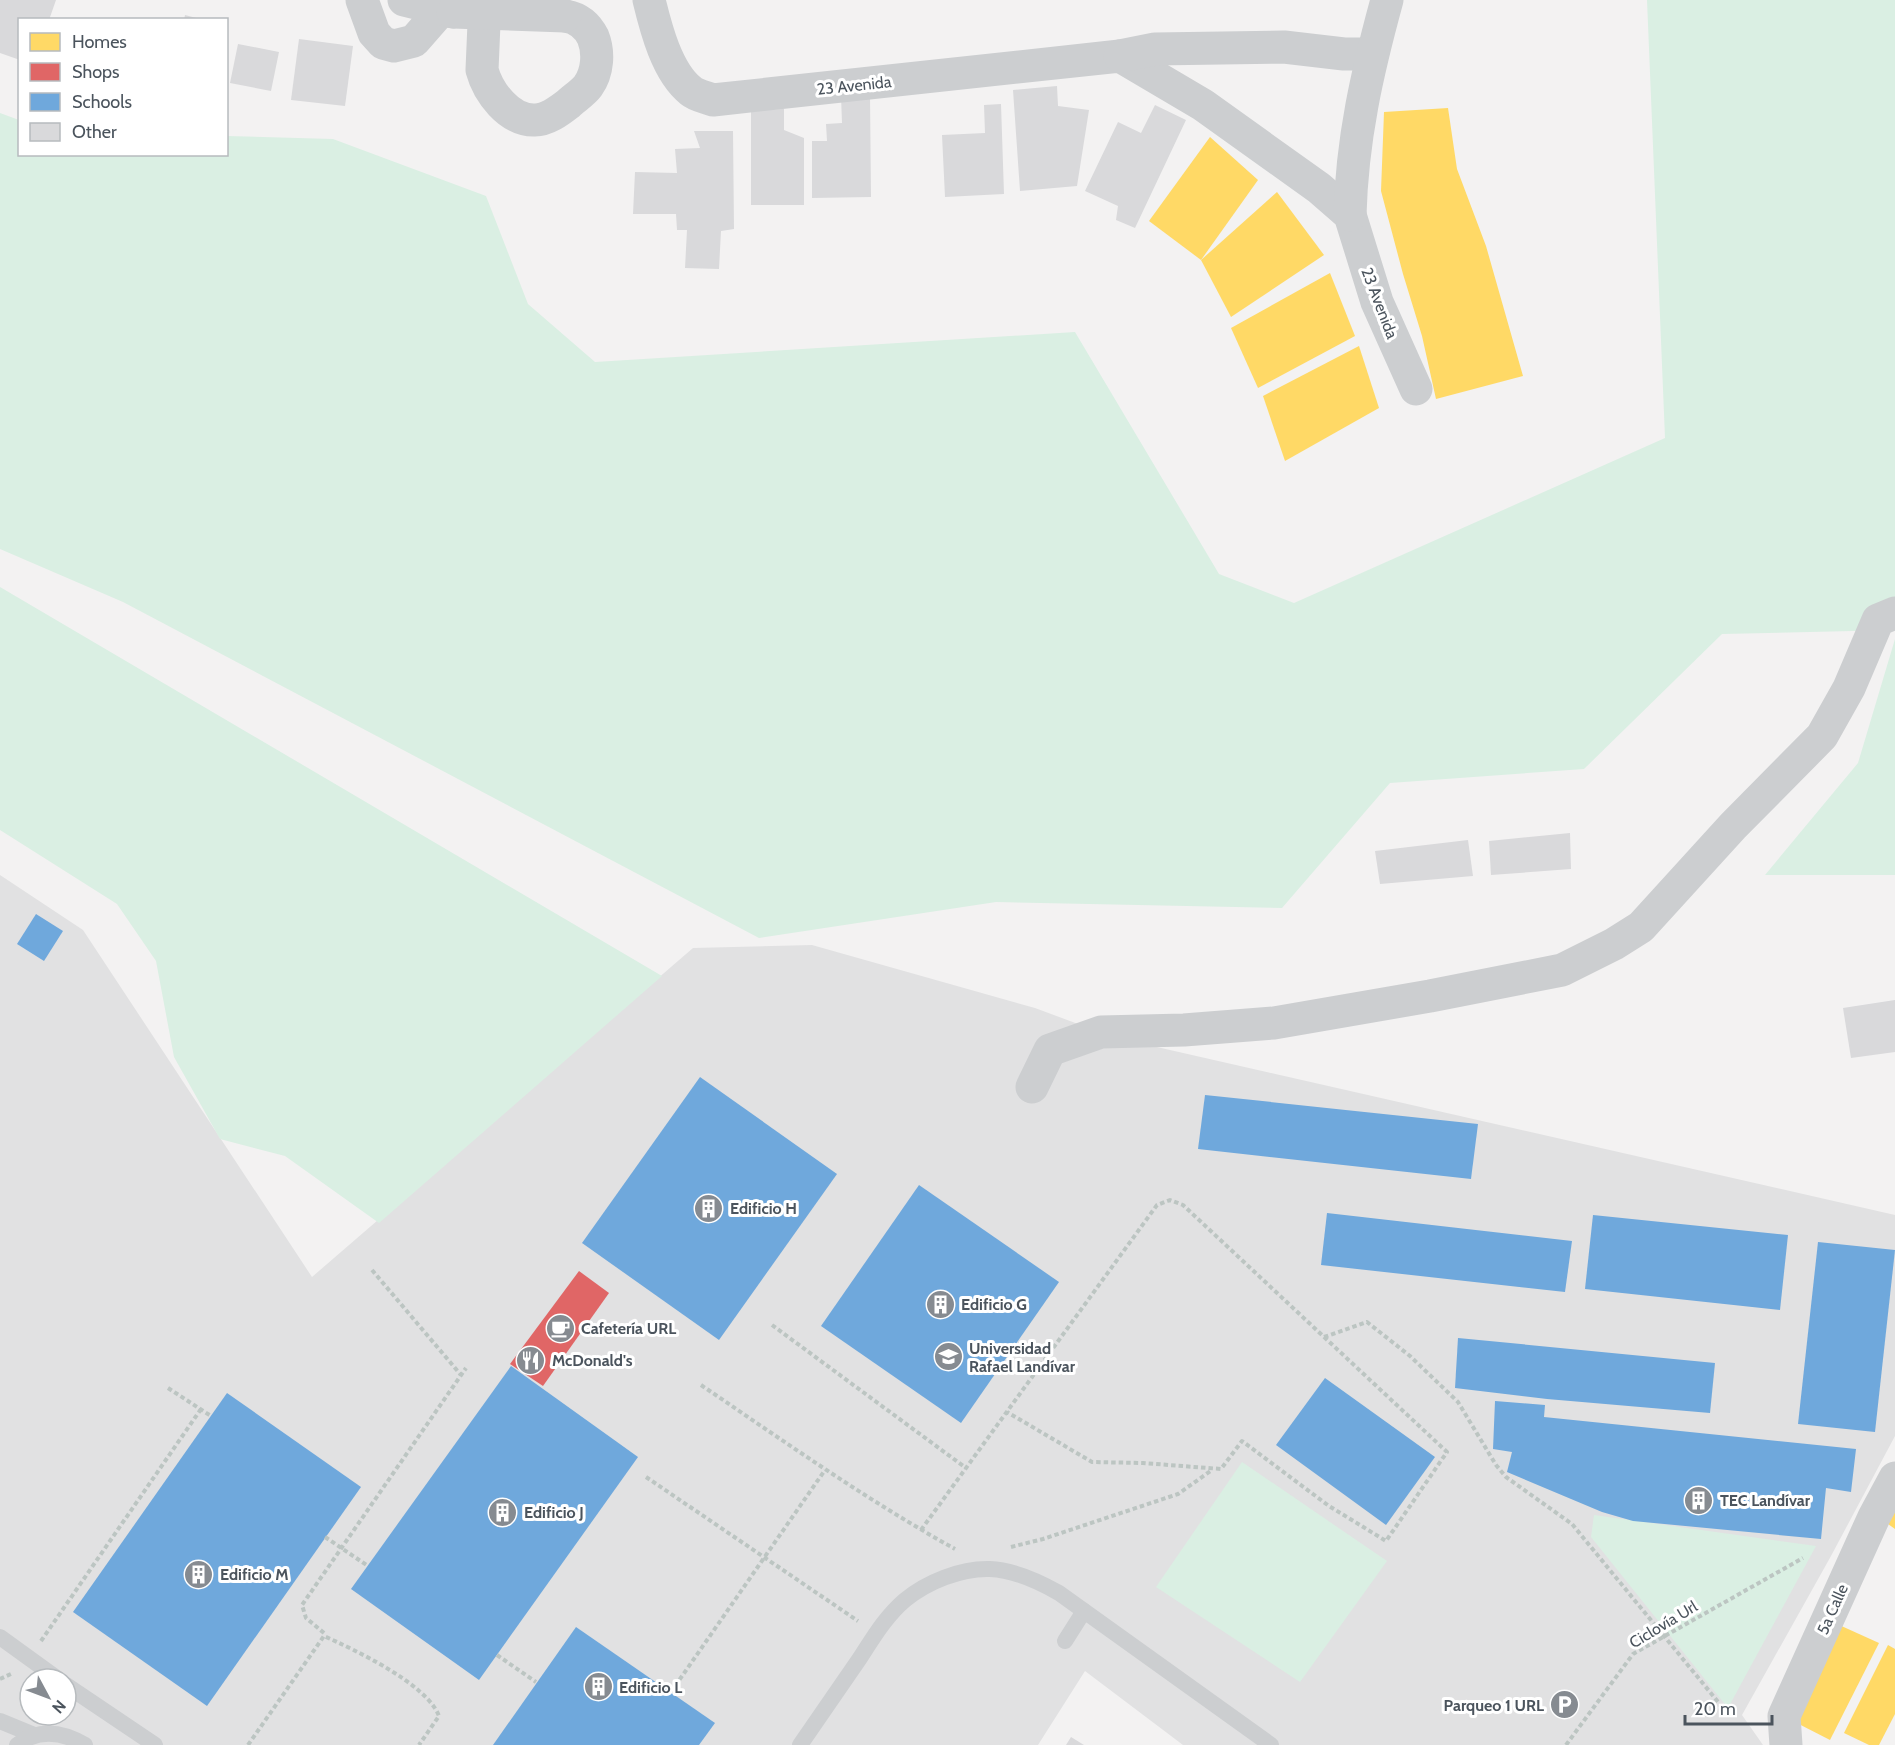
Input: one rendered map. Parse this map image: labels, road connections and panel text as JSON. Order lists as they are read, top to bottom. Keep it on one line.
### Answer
{"streets":{"street":["23 Avenida","5a Calle"],"path":["Ciclovía Url"]},"places":{"building":["Edificio H","Edificio G","TEC Landívar","Edificio J","Edificio M","Edificio L"],"cafe":["Cafetería URL"],"school or university":["Universidad Rafael Landívar"],"restaurant":["McDonald's"],"parking":["Parqueo 1 URL"]},"legend":["Homes","Shops","Schools","Other"],"scale_bar":"20 m","north":"bottom right"}
